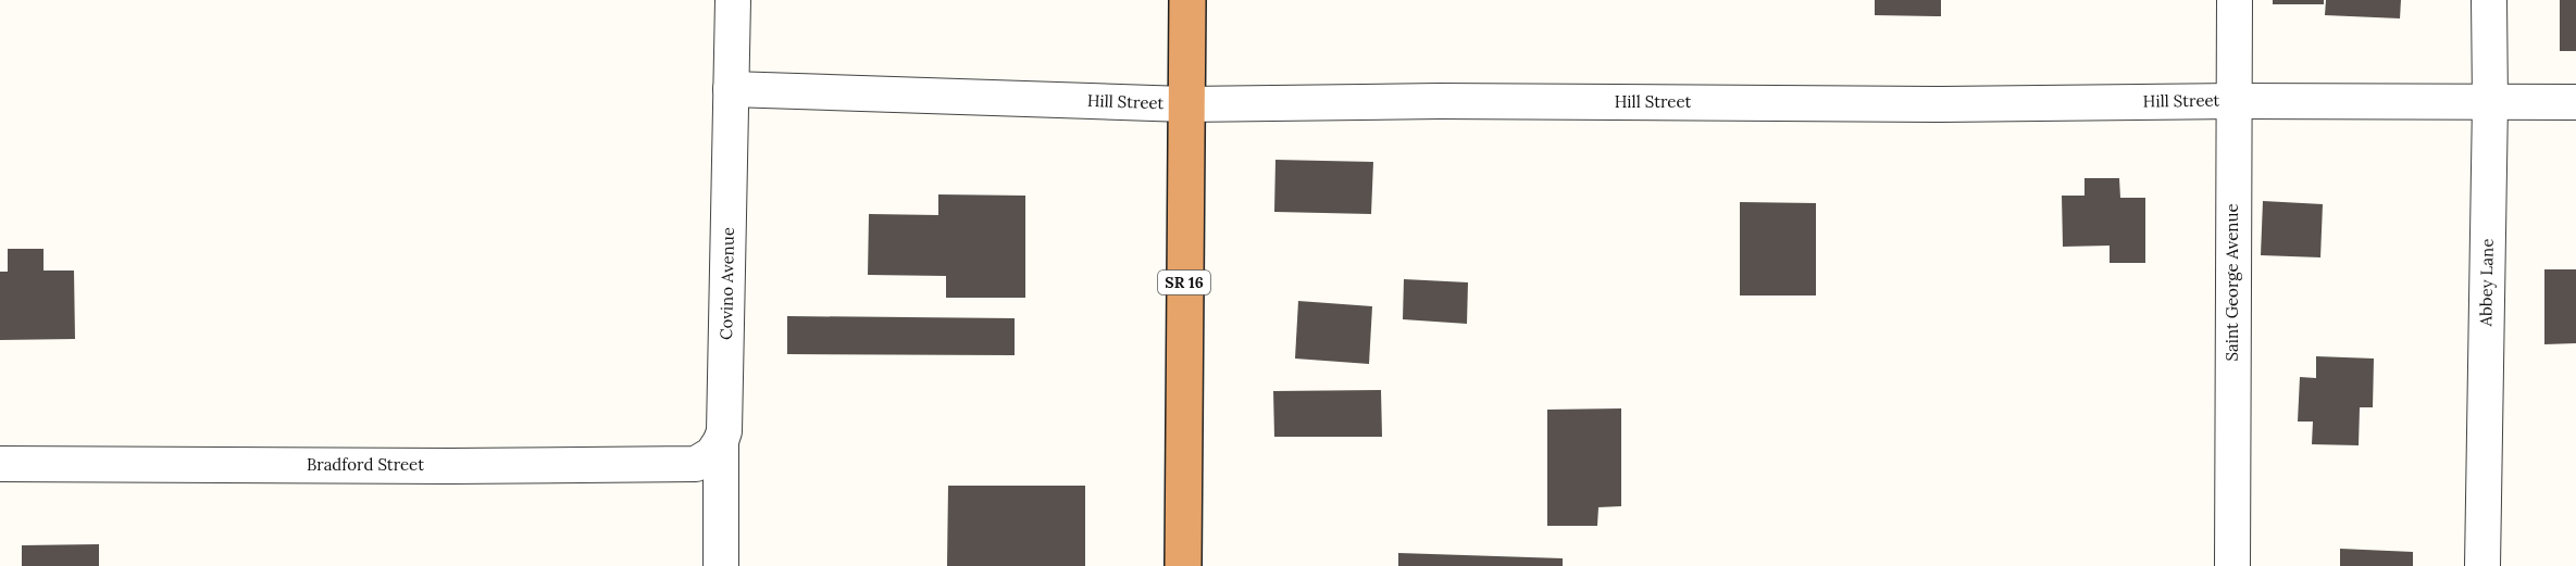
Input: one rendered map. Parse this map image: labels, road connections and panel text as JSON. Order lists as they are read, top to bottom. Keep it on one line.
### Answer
{"streets":{"highway":["SR 16"],"street":["Hill Street","Saint George Avenue","Abbey Lane","Covino Avenue","Bradford Street"]},"crossings":[["Hill Street","SR 16"],["Hill Street","Saint George Avenue"],["Hill Street","Abbey Lane"],["Hill Street","Covino Avenue"],["Covino Avenue","Bradford Street"]]}
